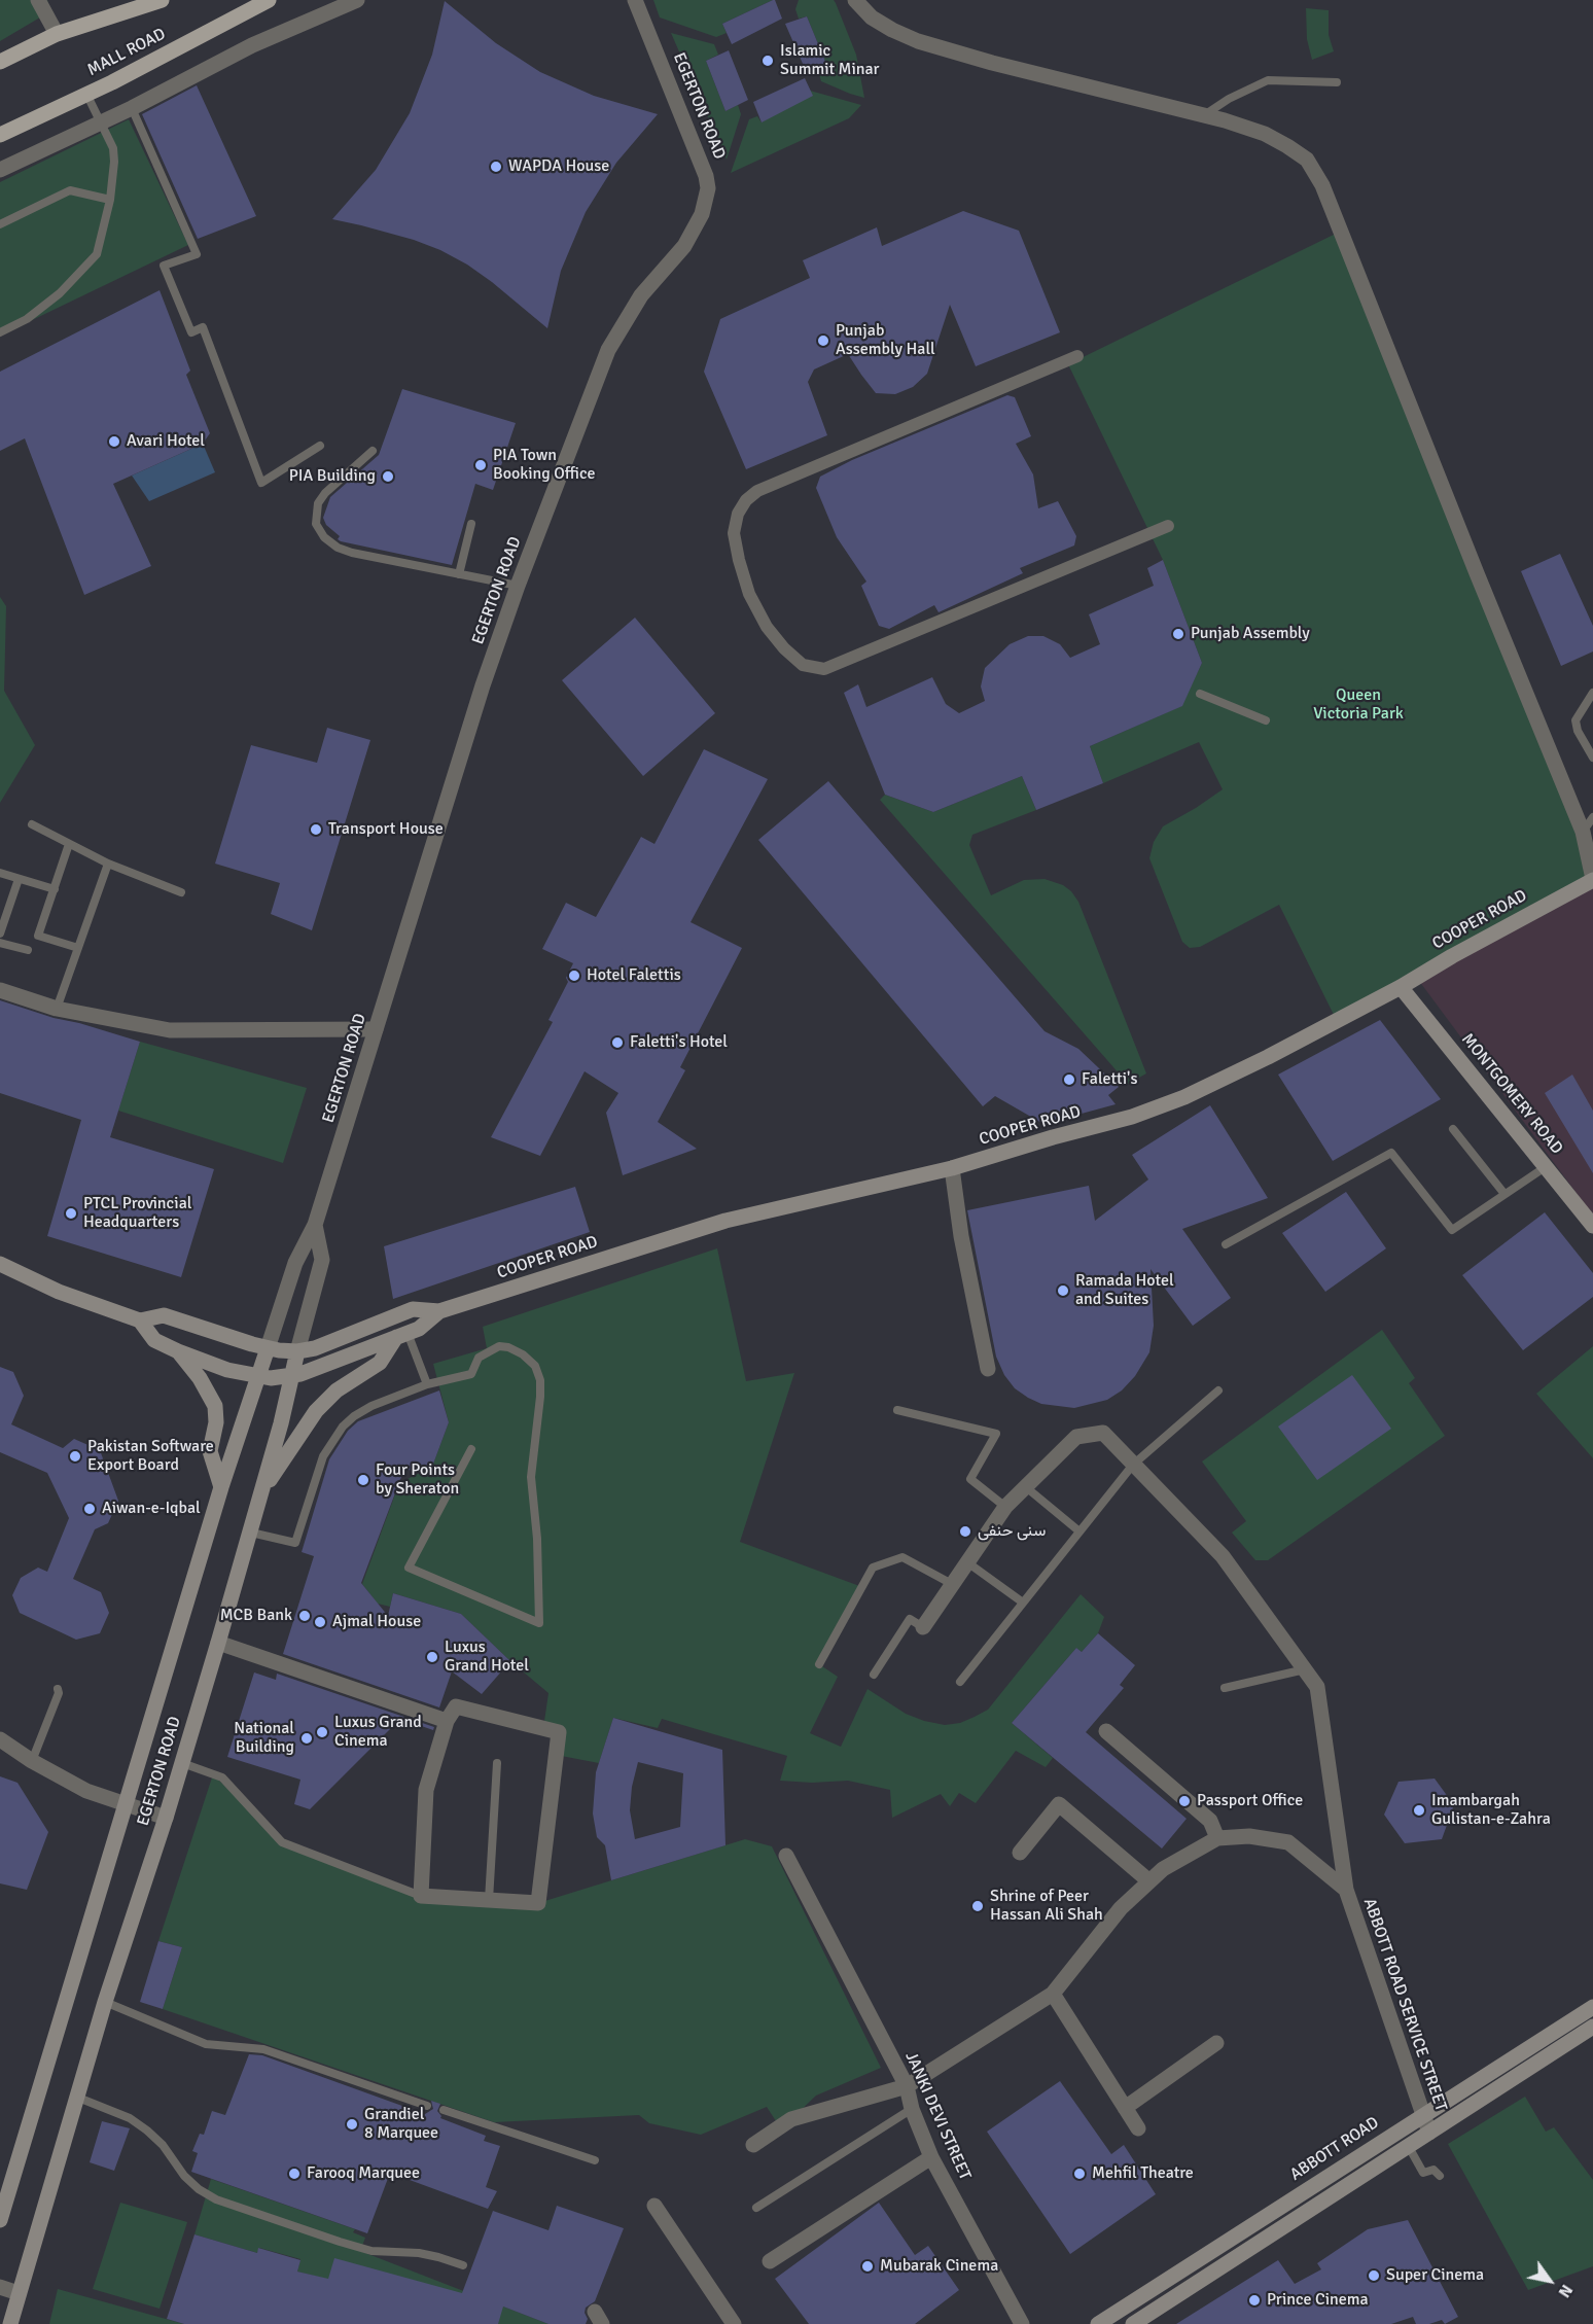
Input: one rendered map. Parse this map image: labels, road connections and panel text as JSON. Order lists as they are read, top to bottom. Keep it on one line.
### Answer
{"streets":{"main road":["MALL ROAD","EGERTON ROAD","COOPER ROAD","MONTGOMERY ROAD","ABBOTT ROAD"],"street":["ABBOTT ROAD SERVICE STREET","JANKI DEVI STREET"]},"crossings":[["EGERTON ROAD","COOPER ROAD"],["COOPER ROAD","MONTGOMERY ROAD"],["ABBOTT ROAD SERVICE STREET","JANKI DEVI STREET"],["ABBOTT ROAD SERVICE STREET","ABBOTT ROAD"]],"parks":["Queen Victoria Park"],"places":["Islamic Summit Minar","WAPDA House","Punjab Assembly Hall","Avari Hotel","PIA Town Booking Office","PIA Building","Punjab Assembly","Transport House","Hotel Falettis","Faletti's Hotel","Faletti's","PTCL Provincial Headquarters","Ramada Hotel and Suites","Pakistan Software Export Board","Four Points by Sheraton","Aiwan-e-Iqbal","سنی حنفی","MCB Bank","Ajmal House","Luxus Grand Hotel","Luxus Grand Cinema","National Building","Passport Office","Imambargah Gulistan-e-Zahra","Shrine of Peer Hassan Ali Shah","Grandiel 8 Marquee","Farooq Marquee","Mehfil Theatre","Mubarak Cinema","Super Cinema","Prince Cinema"],"north":"bottom right"}
